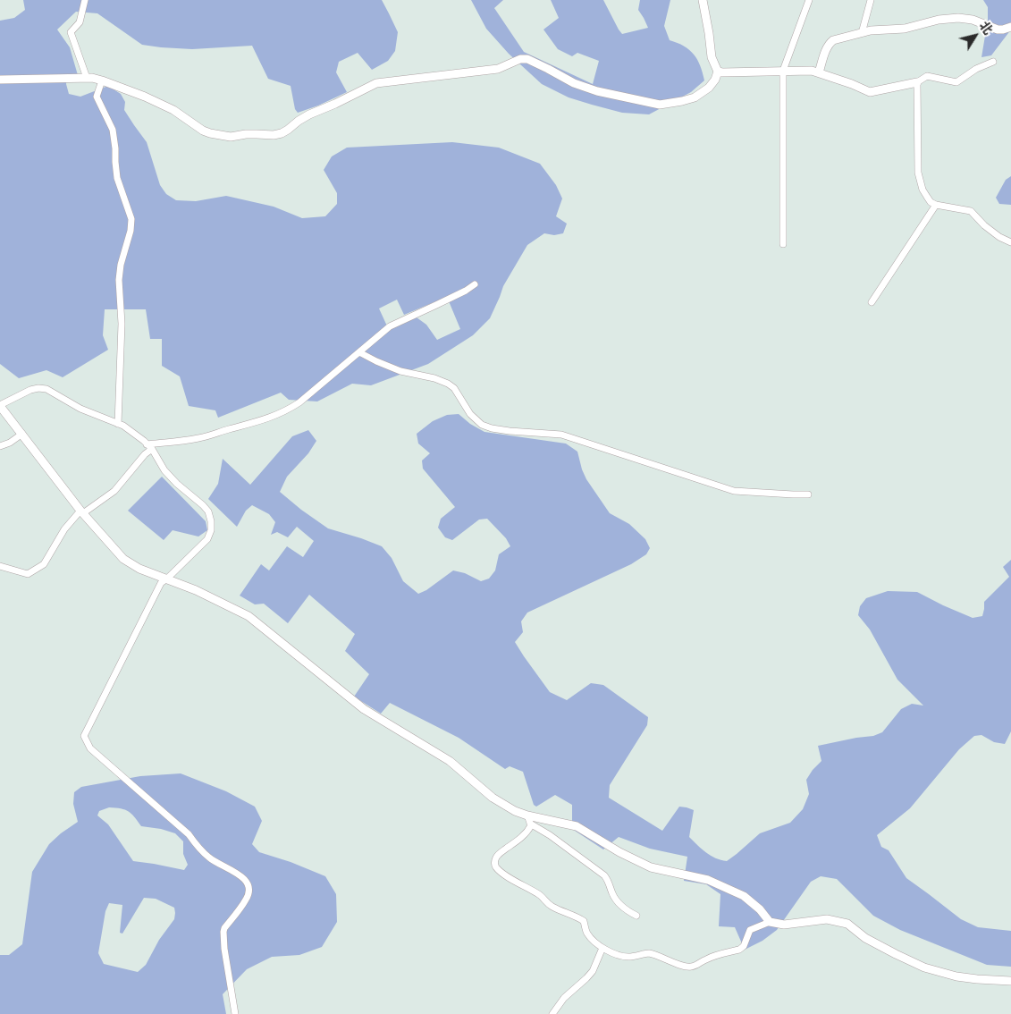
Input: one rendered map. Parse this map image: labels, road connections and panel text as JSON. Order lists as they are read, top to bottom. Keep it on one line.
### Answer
{"north":"top right"}
